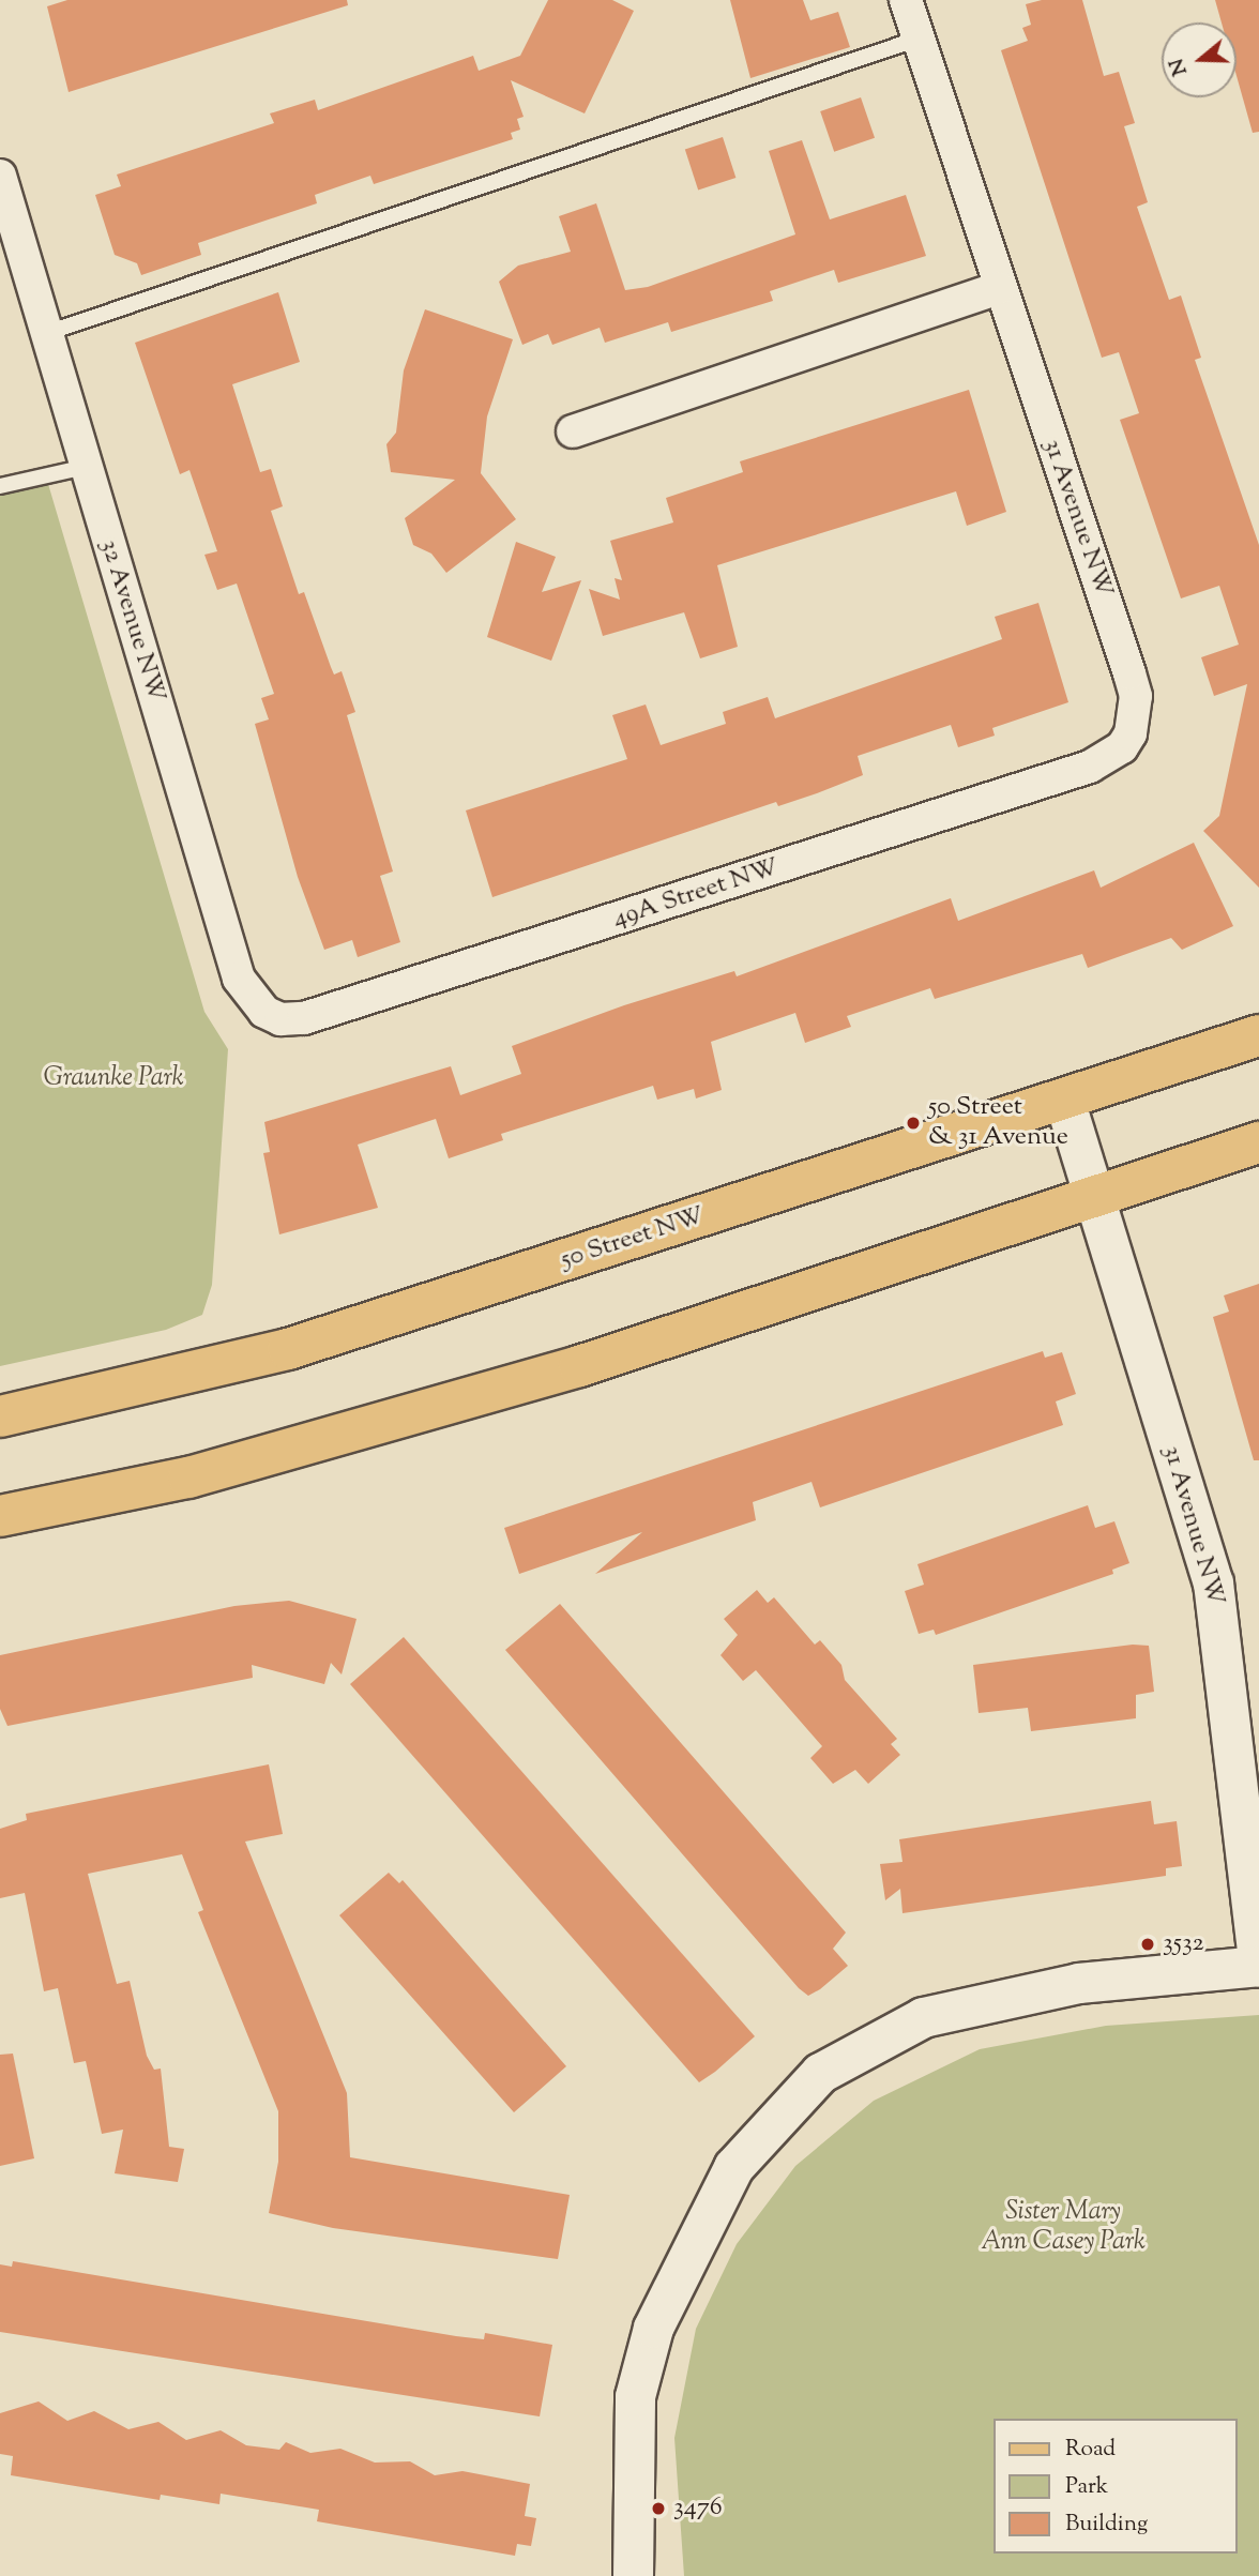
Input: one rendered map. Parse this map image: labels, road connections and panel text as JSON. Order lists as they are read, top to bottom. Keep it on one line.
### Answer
{"streets":{"main road":["50 Street NW"],"street":["31 Avenue NW","32 Avenue NW","49A Street NW"]},"crossings":[["31 Avenue NW","49A Street NW"],["31 Avenue NW","50 Street NW"],["32 Avenue NW","49A Street NW"]],"parks":["Graunke Park","Sister Mary Ann Casey Park"],"places":["50 Street & 31 Avenue","3532","3476"],"legend":["Road","Park","Building"],"north":"left"}
